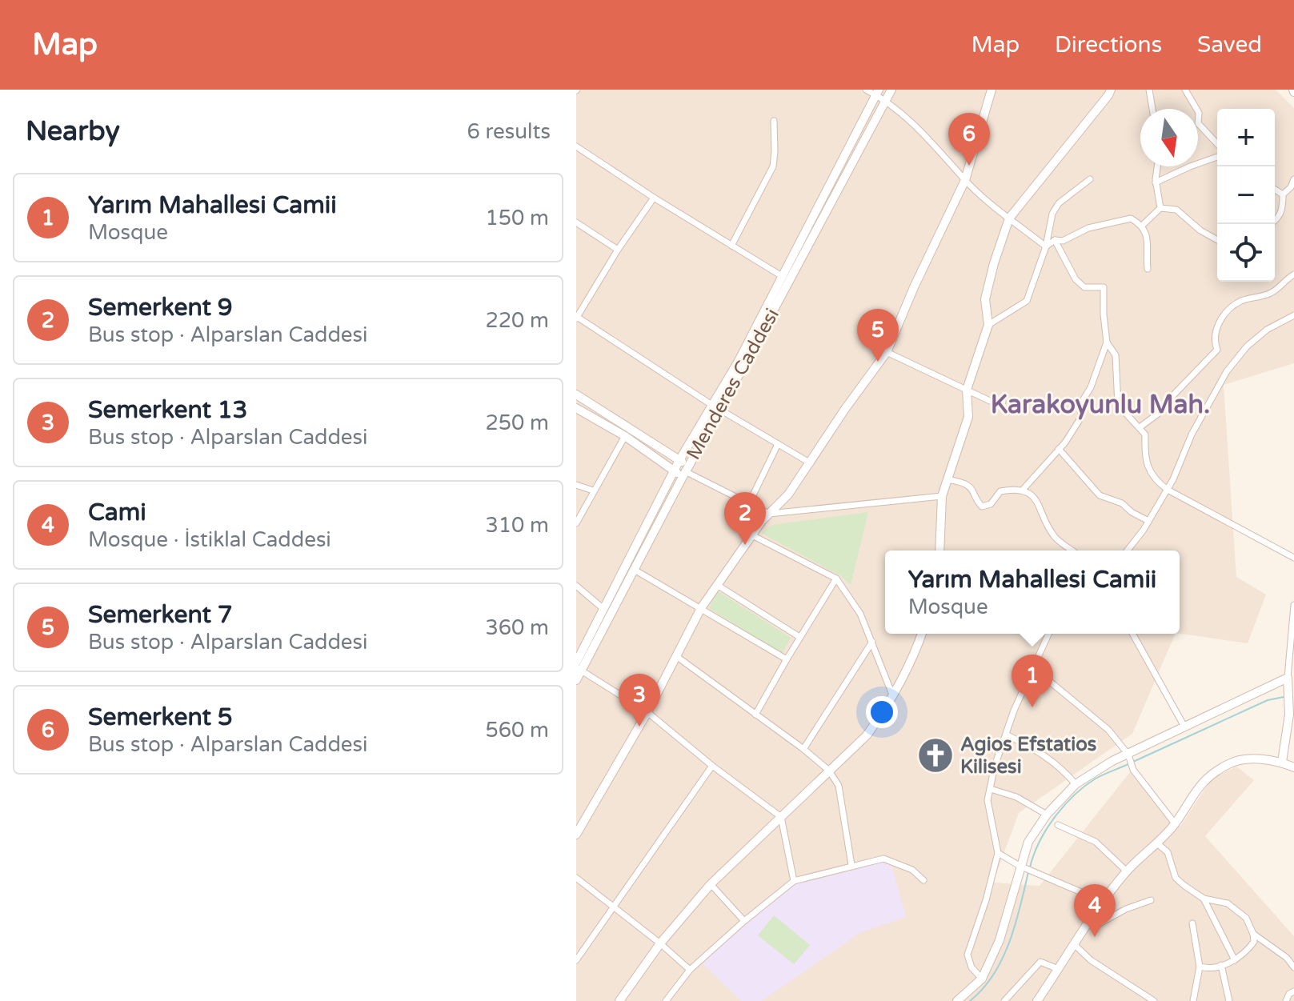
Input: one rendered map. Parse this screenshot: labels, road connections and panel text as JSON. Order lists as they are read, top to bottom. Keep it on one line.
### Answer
{"streets":{"main road":["Menderes Caddesi"]},"districts":["Karakoyunlu Mah."],"places":{"church":["Agios Efstatios Kilisesi"]},"north":"bottom","page":{"header":"Map","nav":["Map","Directions","Saved"],"heading":["Nearby","6 results"],"map_buttons":["+","−"],"pins":["6","5","2","1","3","4"],"list":[{"mark":"1","name":"Yarım Mahallesi Camii","note":"Mosque","value":"150 m"},{"mark":"2","name":"Semerkent 9","note":"Bus stop · Alparslan Caddesi","value":"220 m"},{"mark":"3","name":"Semerkent 13","note":"Bus stop · Alparslan Caddesi","value":"250 m"},{"mark":"4","name":"Cami","note":"Mosque · İstiklal Caddesi","value":"310 m"},{"mark":"5","name":"Semerkent 7","note":"Bus stop · Alparslan Caddesi","value":"360 m"},{"mark":"6","name":"Semerkent 5","note":"Bus stop · Alparslan Caddesi","value":"560 m"}],"popup":["Yarım Mahallesi Camii","Mosque"]}}
